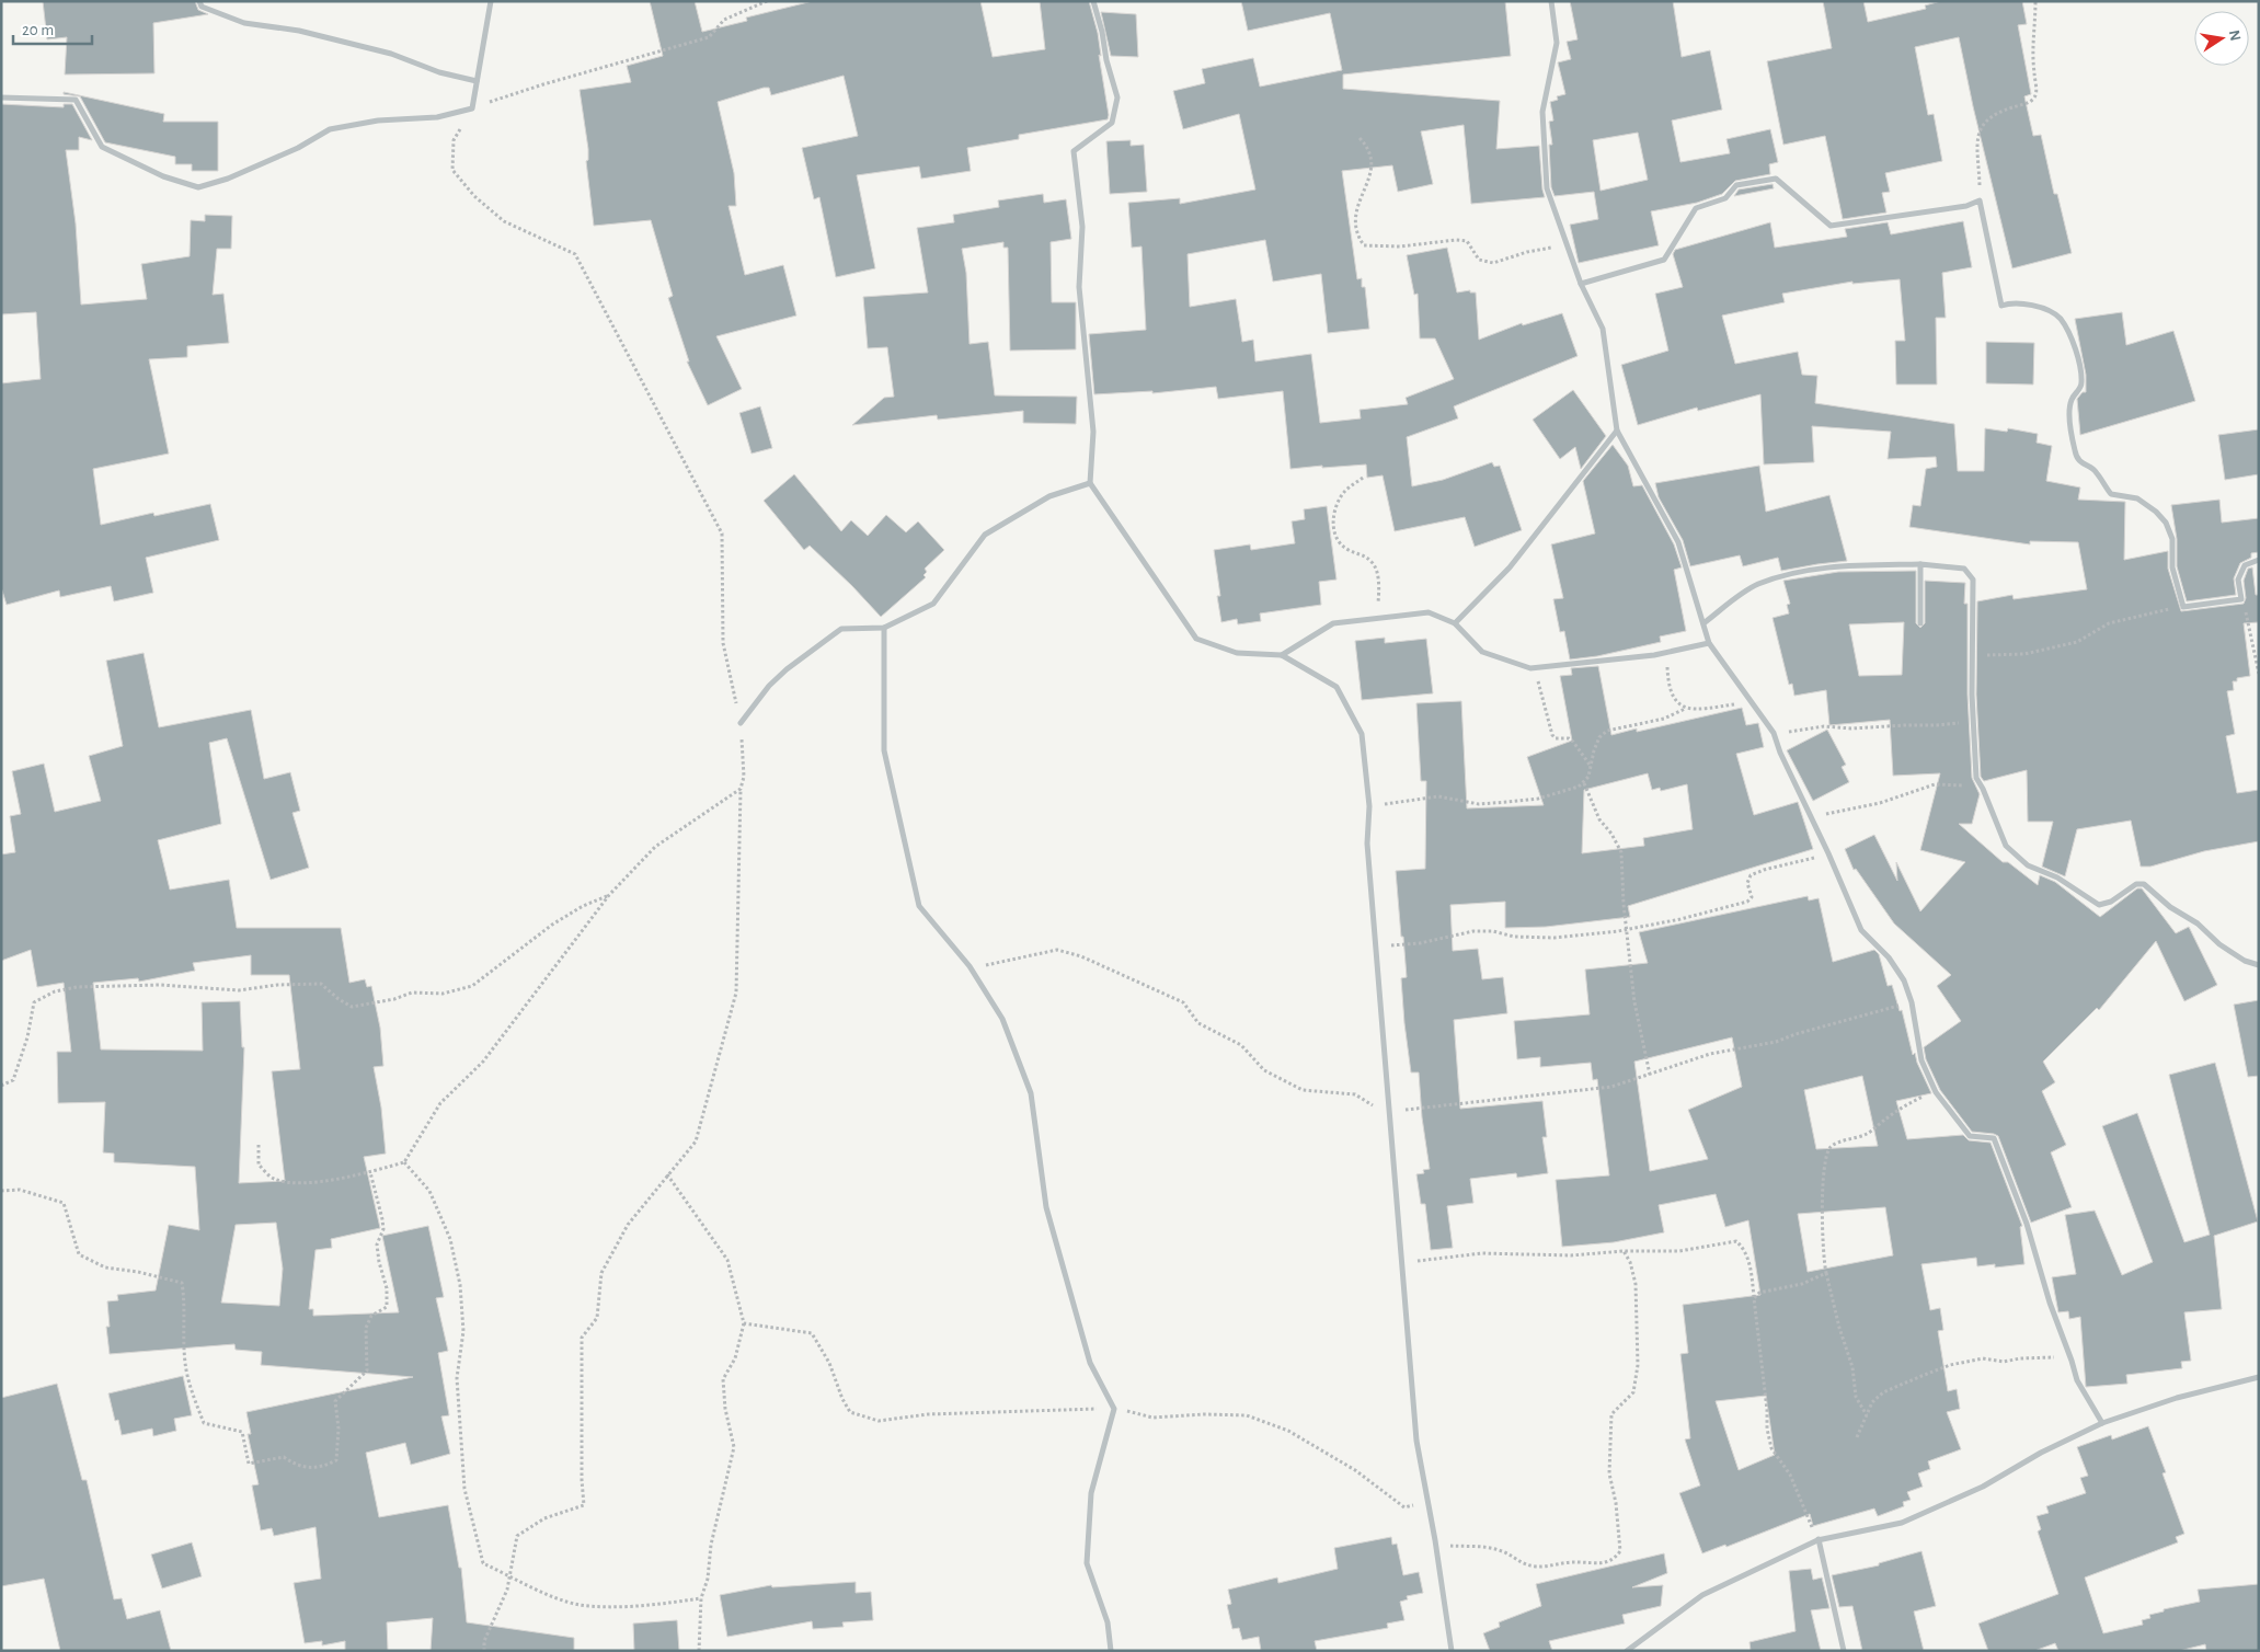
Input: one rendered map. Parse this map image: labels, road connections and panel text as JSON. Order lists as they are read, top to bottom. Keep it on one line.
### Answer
{"scale_bar":"20 m","north":"right"}
